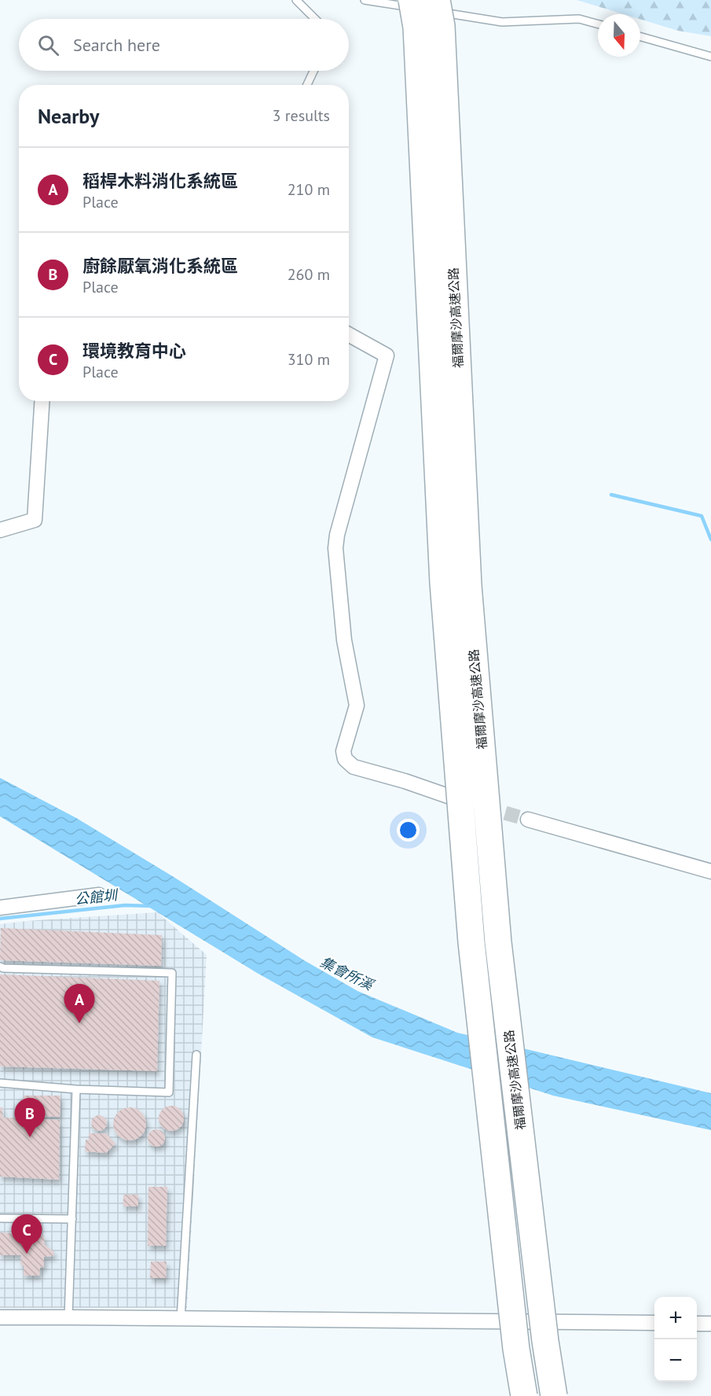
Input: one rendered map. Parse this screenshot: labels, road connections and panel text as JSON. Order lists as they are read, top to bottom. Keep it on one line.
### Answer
{"streets":{"highway":["福爾摩沙高速公路"]},"water":["公館圳","集會所溪"],"north":"bottom","page":{"search":"Search here","heading":["Nearby","3 results"],"list":[{"mark":"A","name":"稻桿木料消化系統區","note":"Place","value":"210 m"},{"mark":"B","name":"廚餘厭氧消化系統區","note":"Place","value":"260 m"},{"mark":"C","name":"環境教育中心","note":"Place","value":"310 m"}],"pins":["A","B","C"],"map_buttons":["+","−"]}}
